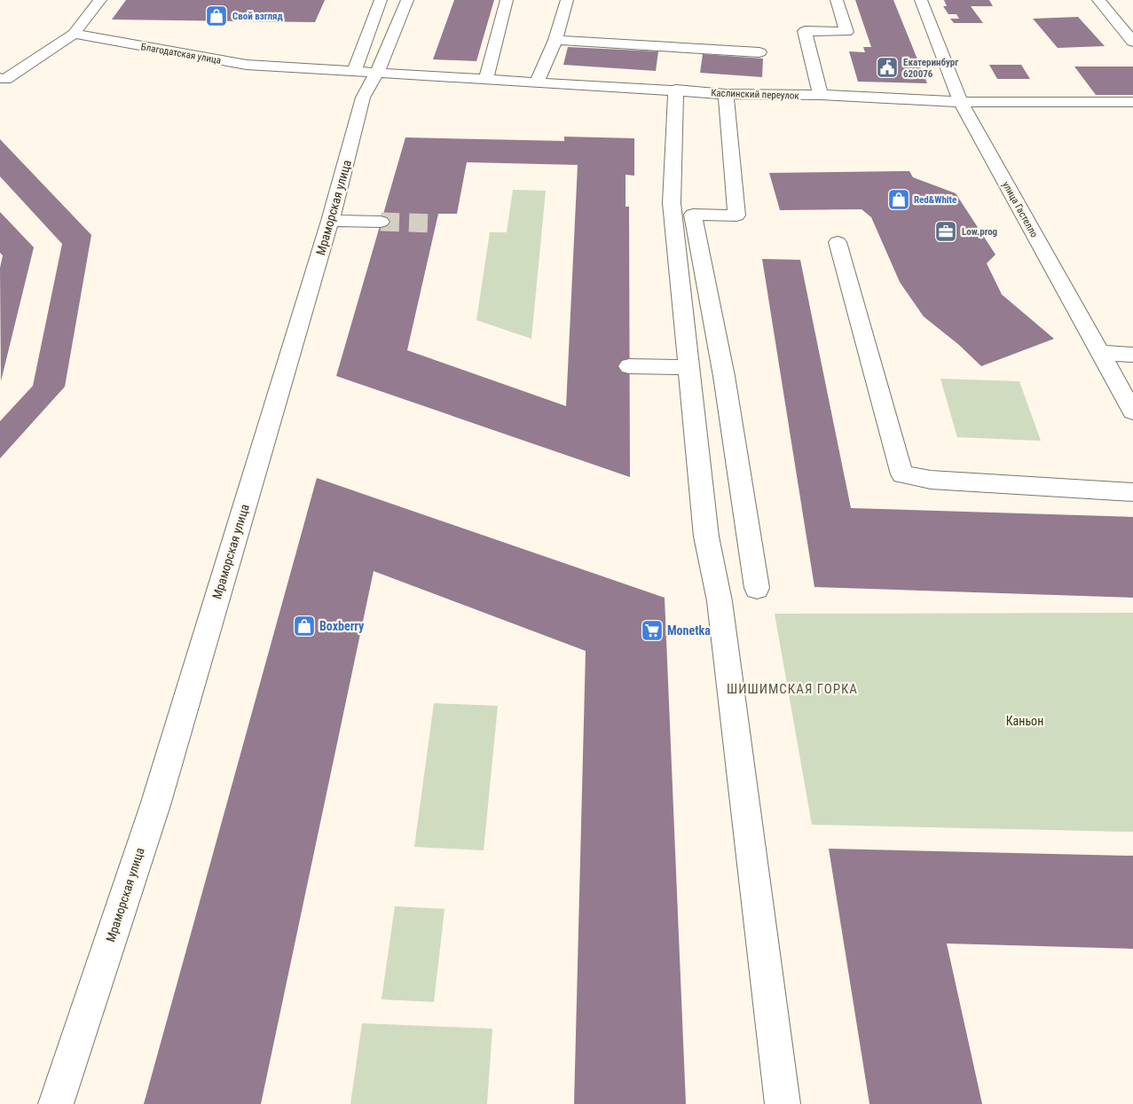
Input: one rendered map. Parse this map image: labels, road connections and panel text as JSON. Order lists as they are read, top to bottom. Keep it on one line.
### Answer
{"streets":{"street":["Благодатская улица","Каслинский переулок","Мраморская улица","улица Гастелло"]},"crossings":[["Благодатская улица","Каслинский переулок"],["Благодатская улица","Мраморская улица"],["Каслинский переулок","Мраморская улица"],["Каслинский переулок","улица Гастелло"]],"districts":["ШИШИМСКАЯ ГОРКА"],"parks":["Каньон"],"places":{"shop":["Свой взгляд","Red&White","Boxberry"],"public building":["Екатеринбург 620076"],"office":["Low.prog"],"supermarket":["Monetka"]}}
